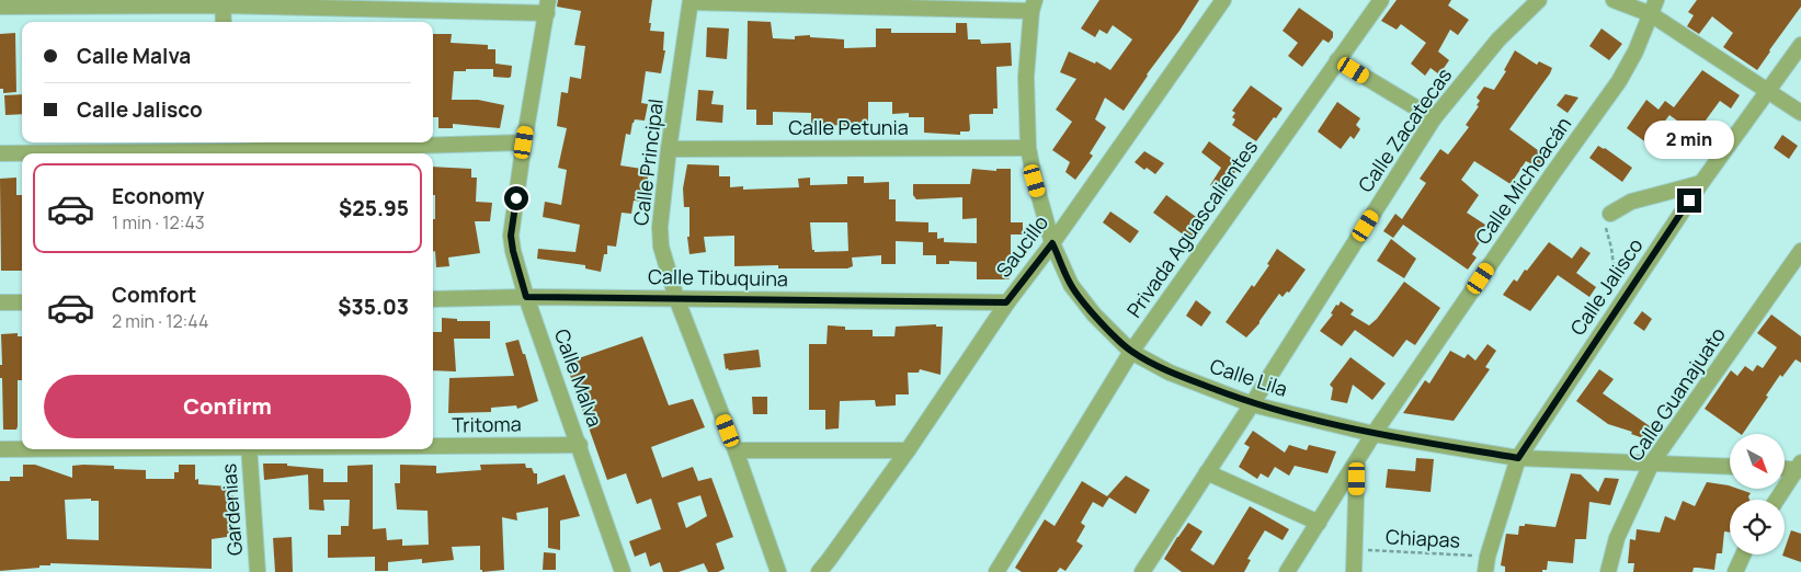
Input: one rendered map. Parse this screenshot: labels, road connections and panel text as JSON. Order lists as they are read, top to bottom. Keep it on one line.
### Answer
{"streets":{"street":["Calle Petunia","Calle Zacatecas","Calle Principal","Calle Michoacán","Privada Aguascalientes","Saucillo","Calle Tibuquina","Calle Jalisco","Calle Malva","Calle Lila","Calle Guanajuato","Tritoma","Gardenias"],"path":["Chiapas"]},"crossings":[["Calle Petunia","Calle Principal"],["Calle Petunia","Calle Lila"],["Calle Zacatecas","Calle Lila"],["Calle Principal","Calle Tibuquina"],["Calle Michoacán","Calle Lila"],["Privada Aguascalientes","Calle Lila"],["Saucillo","Calle Tibuquina"],["Saucillo","Calle Lila"],["Calle Tibuquina","Calle Malva"],["Calle Jalisco","Calle Lila"],["Calle Jalisco","Chiapas"],["Calle Malva","Tritoma"],["Calle Lila","Calle Guanajuato"]],"north":"bottom right","page":{"banner":["Calle Malva","Calle Jalisco"],"bubble":"2 min","list":[{"name":"Economy","note":"1 min · 12:43","value":"$25.95"},{"name":"Comfort","note":"2 min · 12:44","value":"$35.03"}],"buttons":"Confirm"}}
